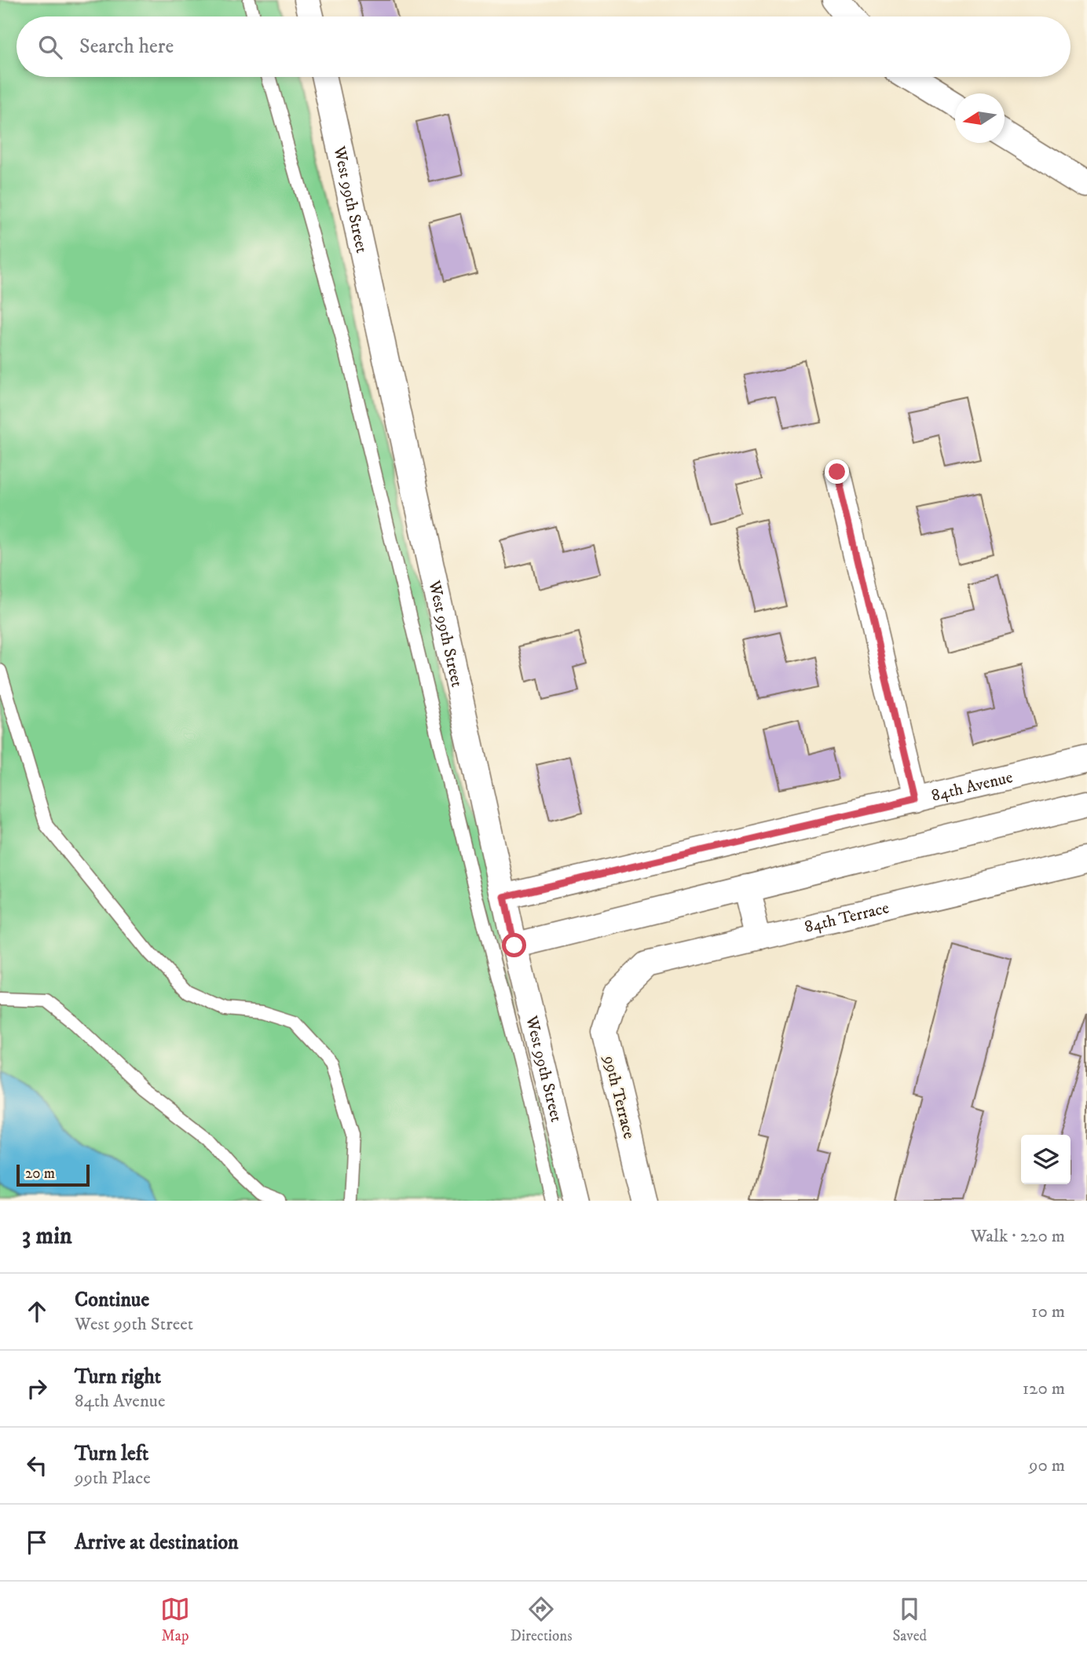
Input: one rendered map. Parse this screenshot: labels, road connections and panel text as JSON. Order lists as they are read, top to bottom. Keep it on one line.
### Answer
{"streets":{"street":["West 99th Street","84th Avenue","84th Terrace","99th Terrace"]},"crossings":[["West 99th Street","84th Avenue"],["84th Terrace","99th Terrace"]],"scale_bar":"20 m","north":"left","page":{"search":"Search here","scale":"20 m","heading":["3 min","Walk · 220 m"],"list":[["Continue","West 99th Street","10 m"],["Turn right","84th Avenue","120 m"],["Turn left","99th Place","90 m"],"Arrive at destination"],"nav":["Map","Directions","Saved"]}}
